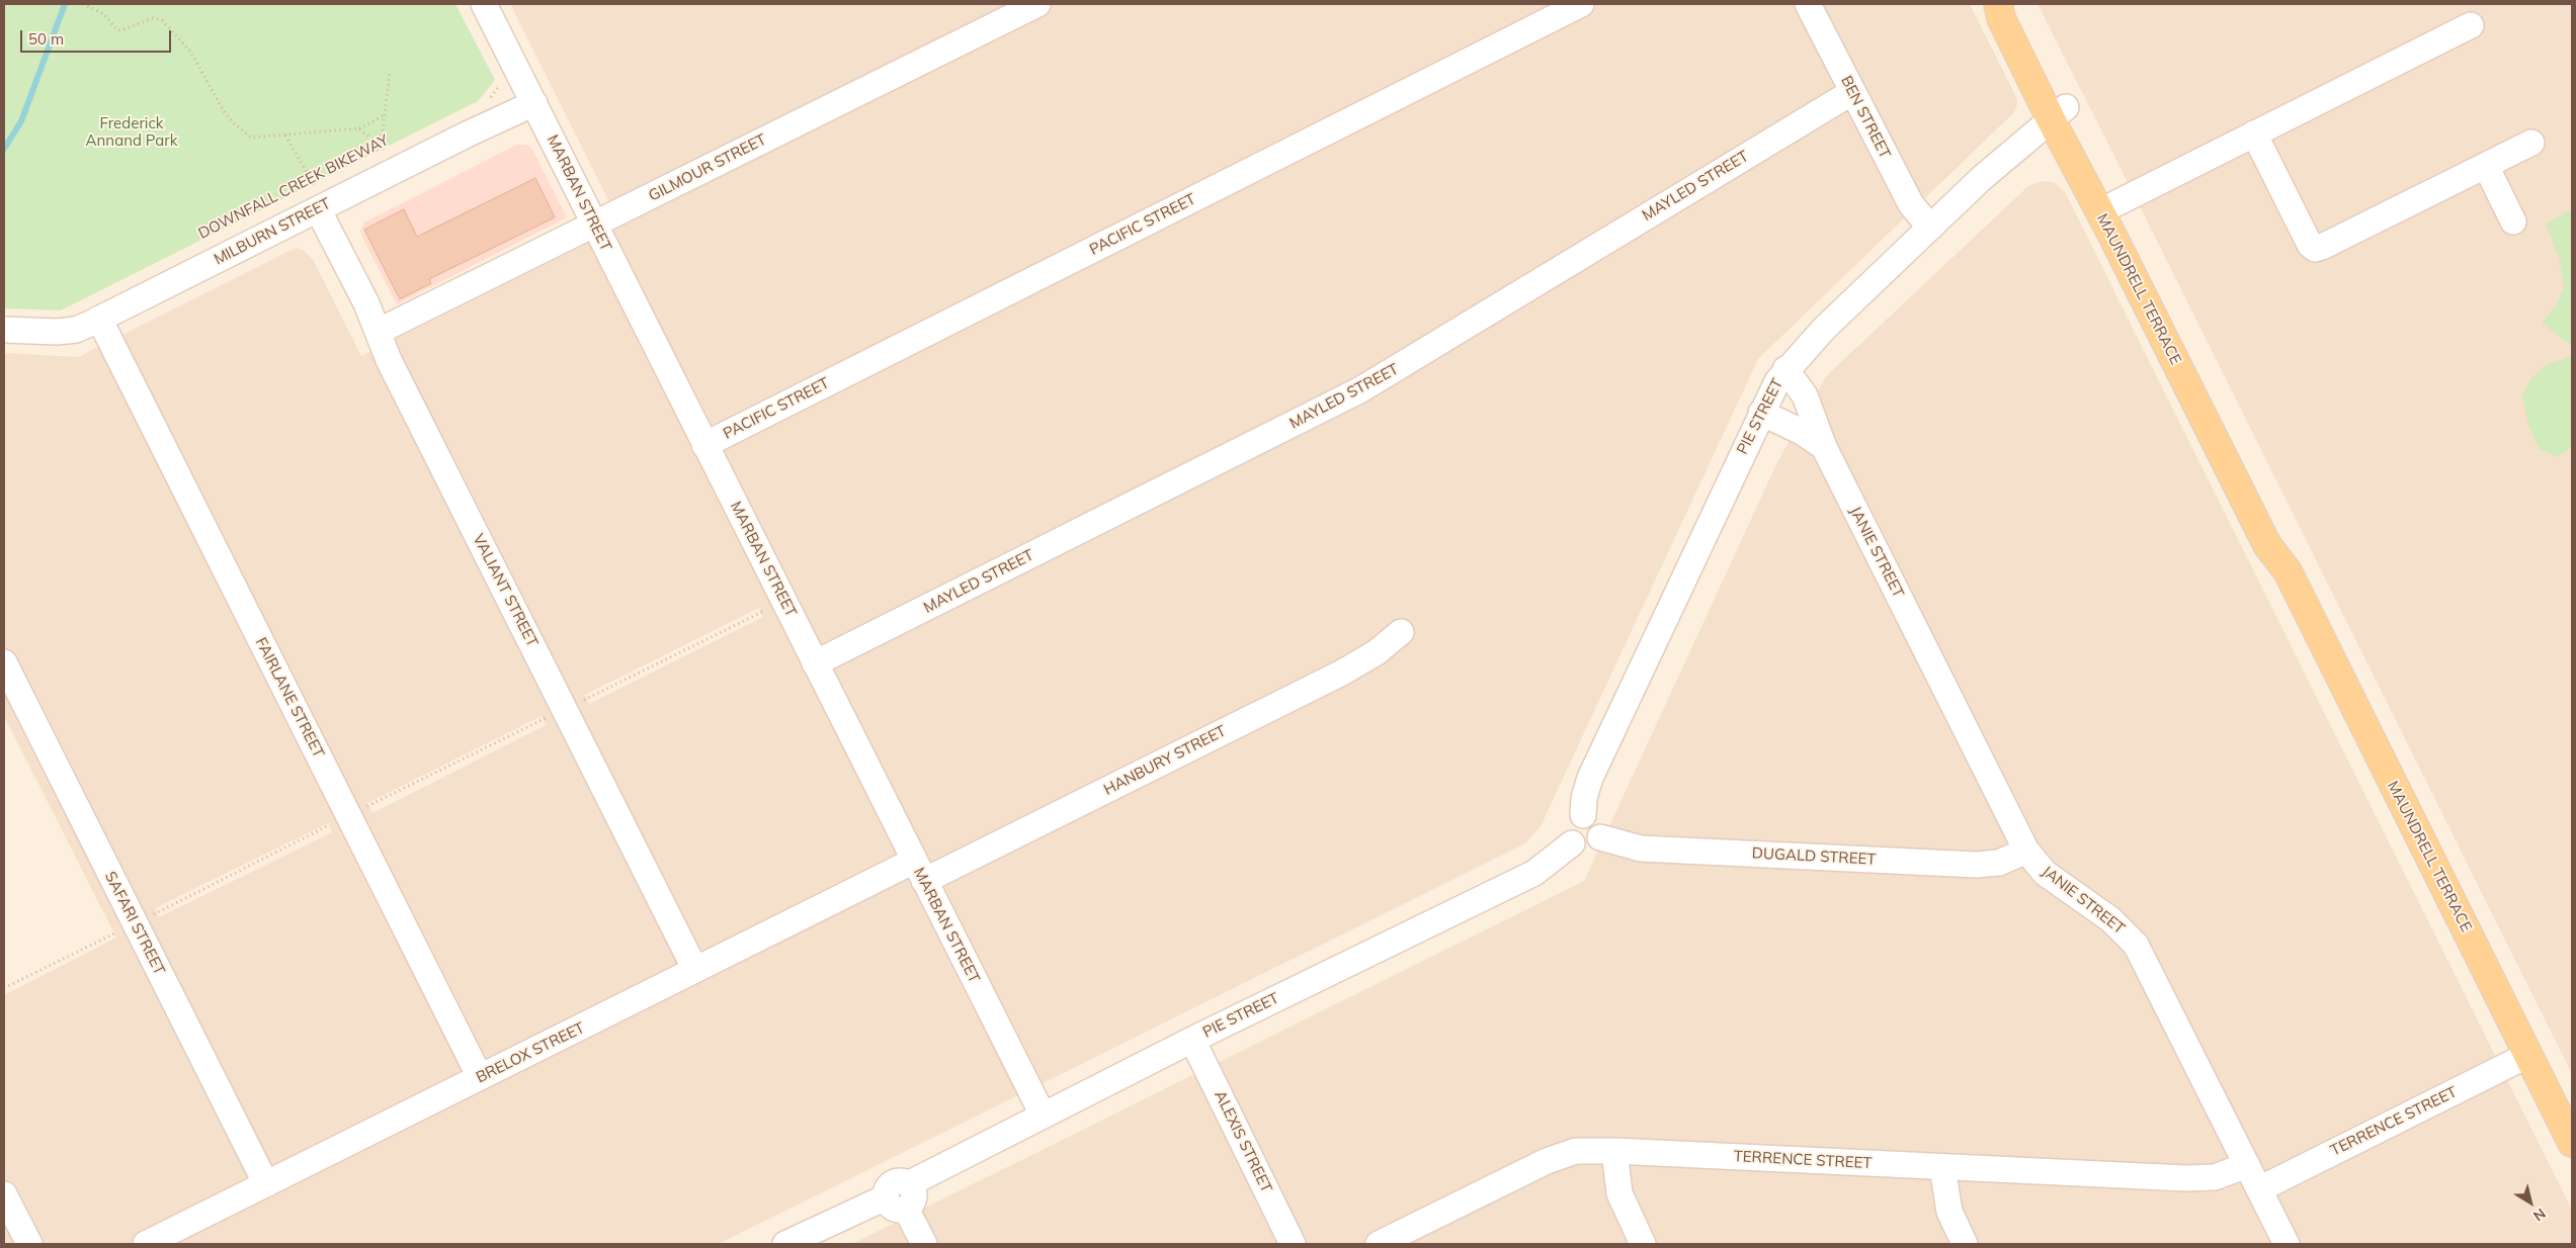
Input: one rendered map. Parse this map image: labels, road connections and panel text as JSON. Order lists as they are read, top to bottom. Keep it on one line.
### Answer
{"streets":{"main road":["MAUNDRELL TERRACE"],"street":["BEN STREET","GILMOUR STREET","MAYLED STREET","MARBAN STREET","PACIFIC STREET","MILBURN STREET","PIE STREET","JANIE STREET","VALIANT STREET","FAIRLANE STREET","HANBURY STREET","DUGALD STREET","SAFARI STREET","BRELOX STREET","TERRENCE STREET","ALEXIS STREET"]},"crossings":[["BEN STREET","MAYLED STREET"],["BEN STREET","PIE STREET"],["GILMOUR STREET","MARBAN STREET"],["GILMOUR STREET","VALIANT STREET"],["MAYLED STREET","MARBAN STREET"],["MARBAN STREET","PACIFIC STREET"],["MARBAN STREET","MILBURN STREET"],["MARBAN STREET","PIE STREET"],["MARBAN STREET","HANBURY STREET"],["MARBAN STREET","BRELOX STREET"],["MILBURN STREET","VALIANT STREET"],["MILBURN STREET","FAIRLANE STREET"],["MAUNDRELL TERRACE","PIE STREET"],["MAUNDRELL TERRACE","TERRENCE STREET"],["PIE STREET","JANIE STREET"],["PIE STREET","DUGALD STREET"],["PIE STREET","ALEXIS STREET"],["JANIE STREET","DUGALD STREET"],["JANIE STREET","TERRENCE STREET"],["VALIANT STREET","BRELOX STREET"],["FAIRLANE STREET","BRELOX STREET"],["HANBURY STREET","BRELOX STREET"],["SAFARI STREET","BRELOX STREET"]],"parks":["Frederick Annand Park"],"scale_bar":"50 m","north":"bottom right"}
